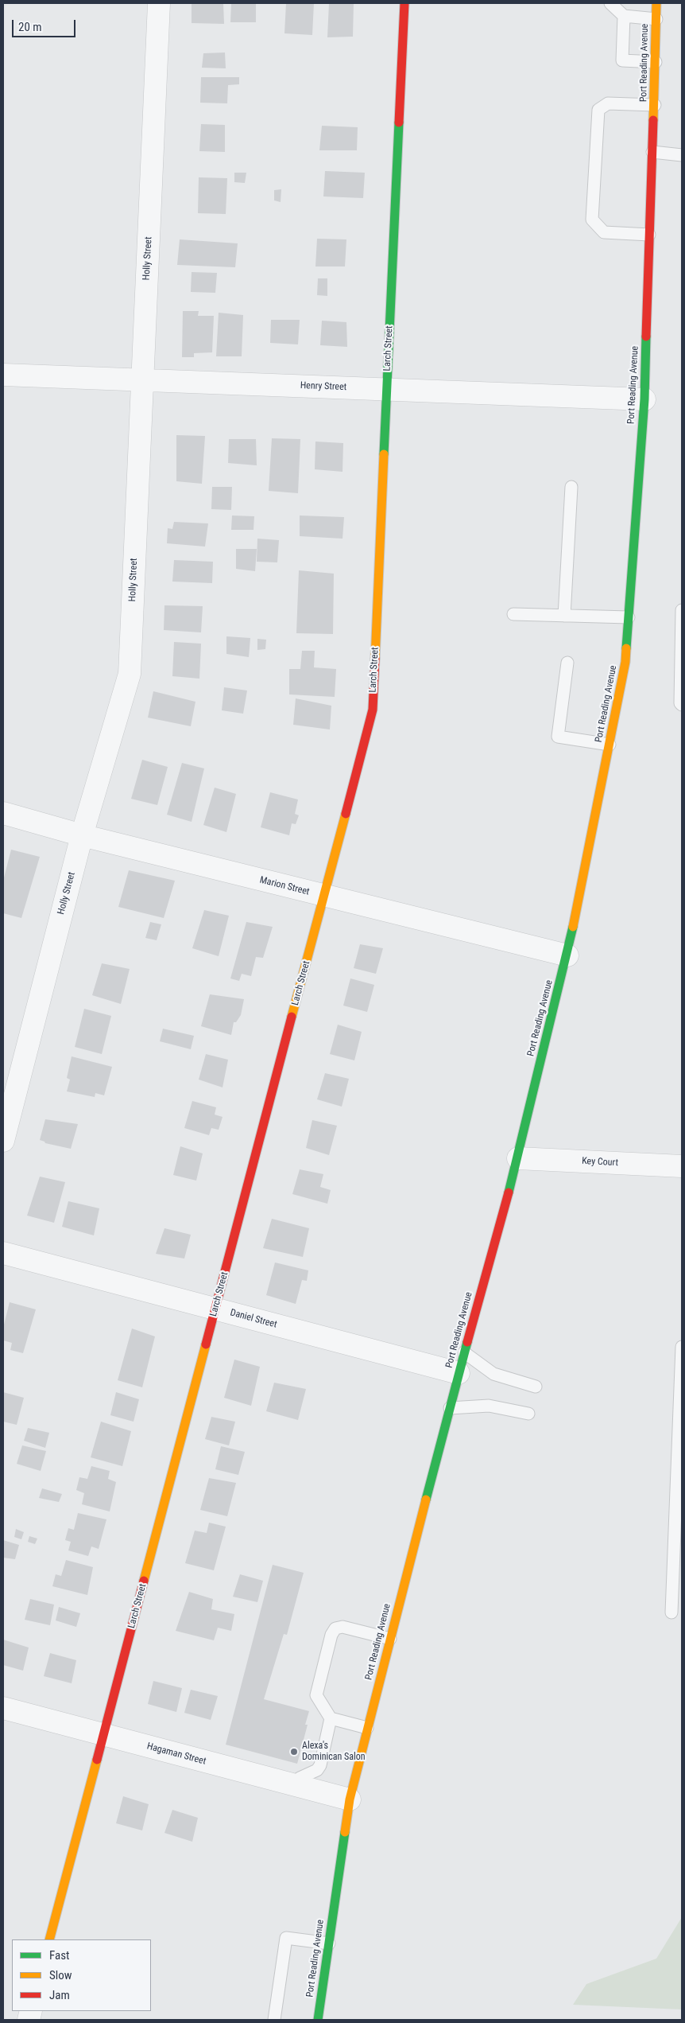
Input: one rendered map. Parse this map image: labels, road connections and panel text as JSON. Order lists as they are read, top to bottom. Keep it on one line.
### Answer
{"streets":{"street":["Port Reading Avenue","Holly Street","Larch Street","Henry Street","Marion Street","Key Court","Daniel Street","Hagaman Street"]},"crossings":[["Port Reading Avenue","Henry Street"],["Port Reading Avenue","Marion Street"],["Port Reading Avenue","Key Court"],["Port Reading Avenue","Daniel Street"],["Port Reading Avenue","Hagaman Street"],["Holly Street","Henry Street"],["Holly Street","Marion Street"],["Larch Street","Henry Street"],["Larch Street","Marion Street"],["Larch Street","Daniel Street"],["Larch Street","Hagaman Street"]],"places":["Alexa's Dominican Salon"],"legend":["Fast","Slow","Jam"],"scale_bar":"20 m"}
